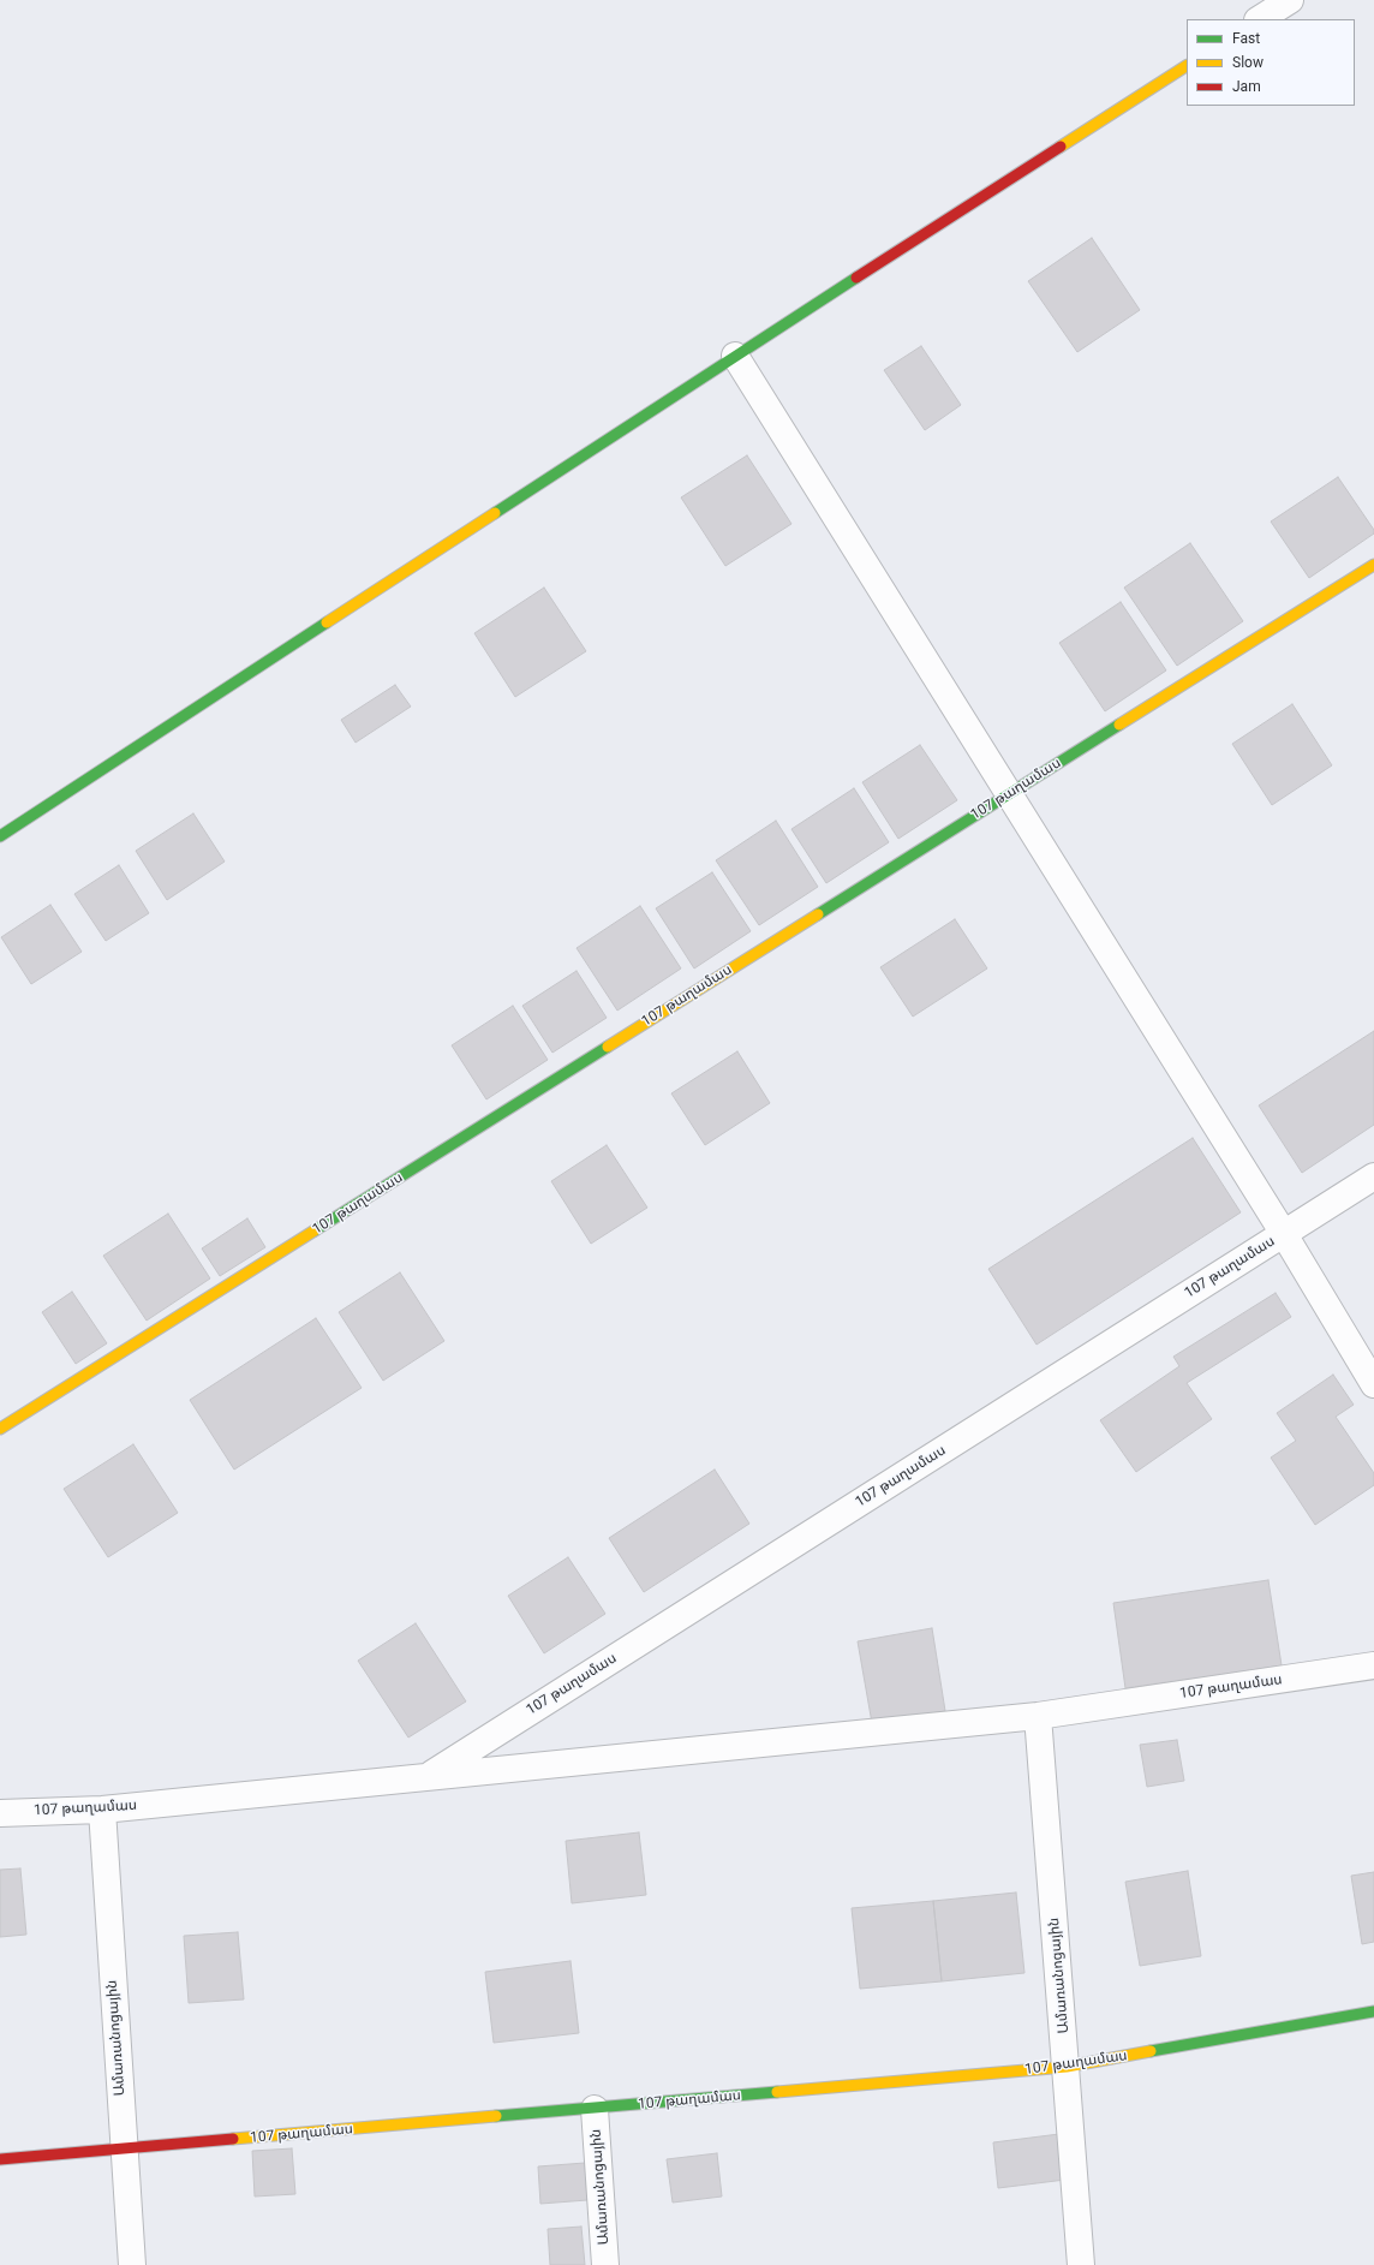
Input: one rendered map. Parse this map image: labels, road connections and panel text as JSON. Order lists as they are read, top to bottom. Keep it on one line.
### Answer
{"streets":{"street":["107 թաղամաս","Ամառանոցային"]},"crossings":[["107 թաղամաս","Ամառանոցային"]],"legend":["Fast","Slow","Jam"]}
